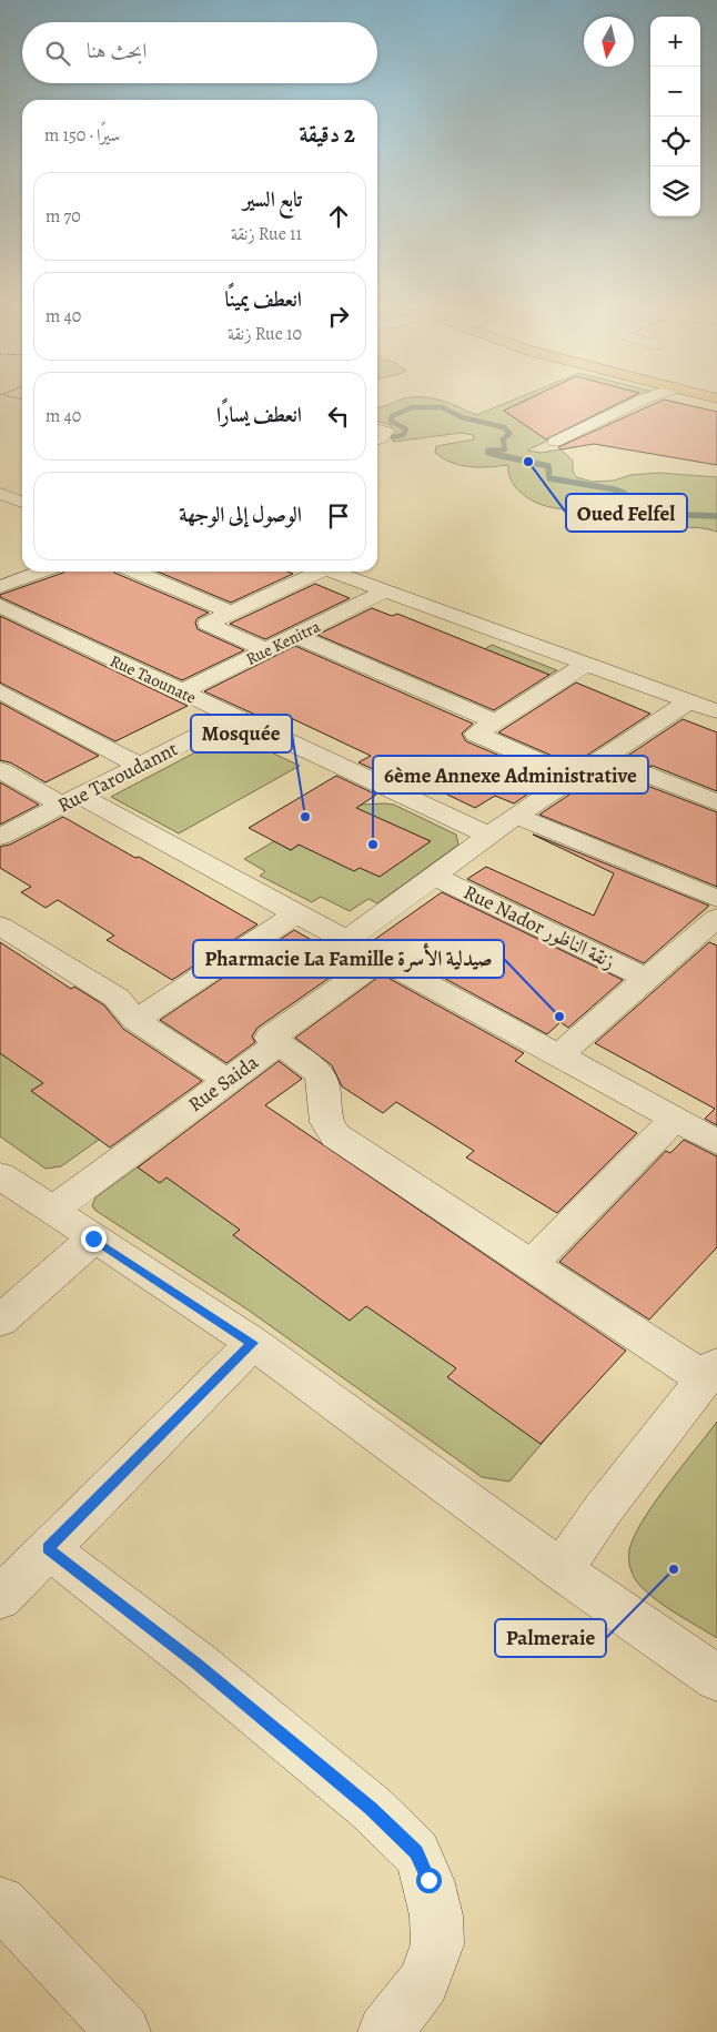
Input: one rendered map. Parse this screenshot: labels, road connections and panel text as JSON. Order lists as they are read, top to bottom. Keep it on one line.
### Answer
{"streets":{"street":["Rue Kenitra","Rue Taounate","Rue Taroudannt","Rue Nador زنقة الناظور","Rue Saida"]},"crossings":[["Rue Kenitra","Rue Taounate"],["Rue Taounate","Rue Taroudannt"]],"places":["Oued Felfel","Mosquée","6ème Annexe Administrative","Pharmacie La Famille صيدلية الأسرة","Palmeraie"],"north":"bottom","page":{"map_buttons":["+","−"],"search":"ابحث هنا","heading":["2 دقيقة","سيرًا · 150 m"],"list":[["تابع السير","Rue 11 زنقة","70 m"],["انعطف يمينًا","Rue 10 زنقة","40 m"],["انعطف يسارًا","40 m"],"الوصول إلى الوجهة"]}}
